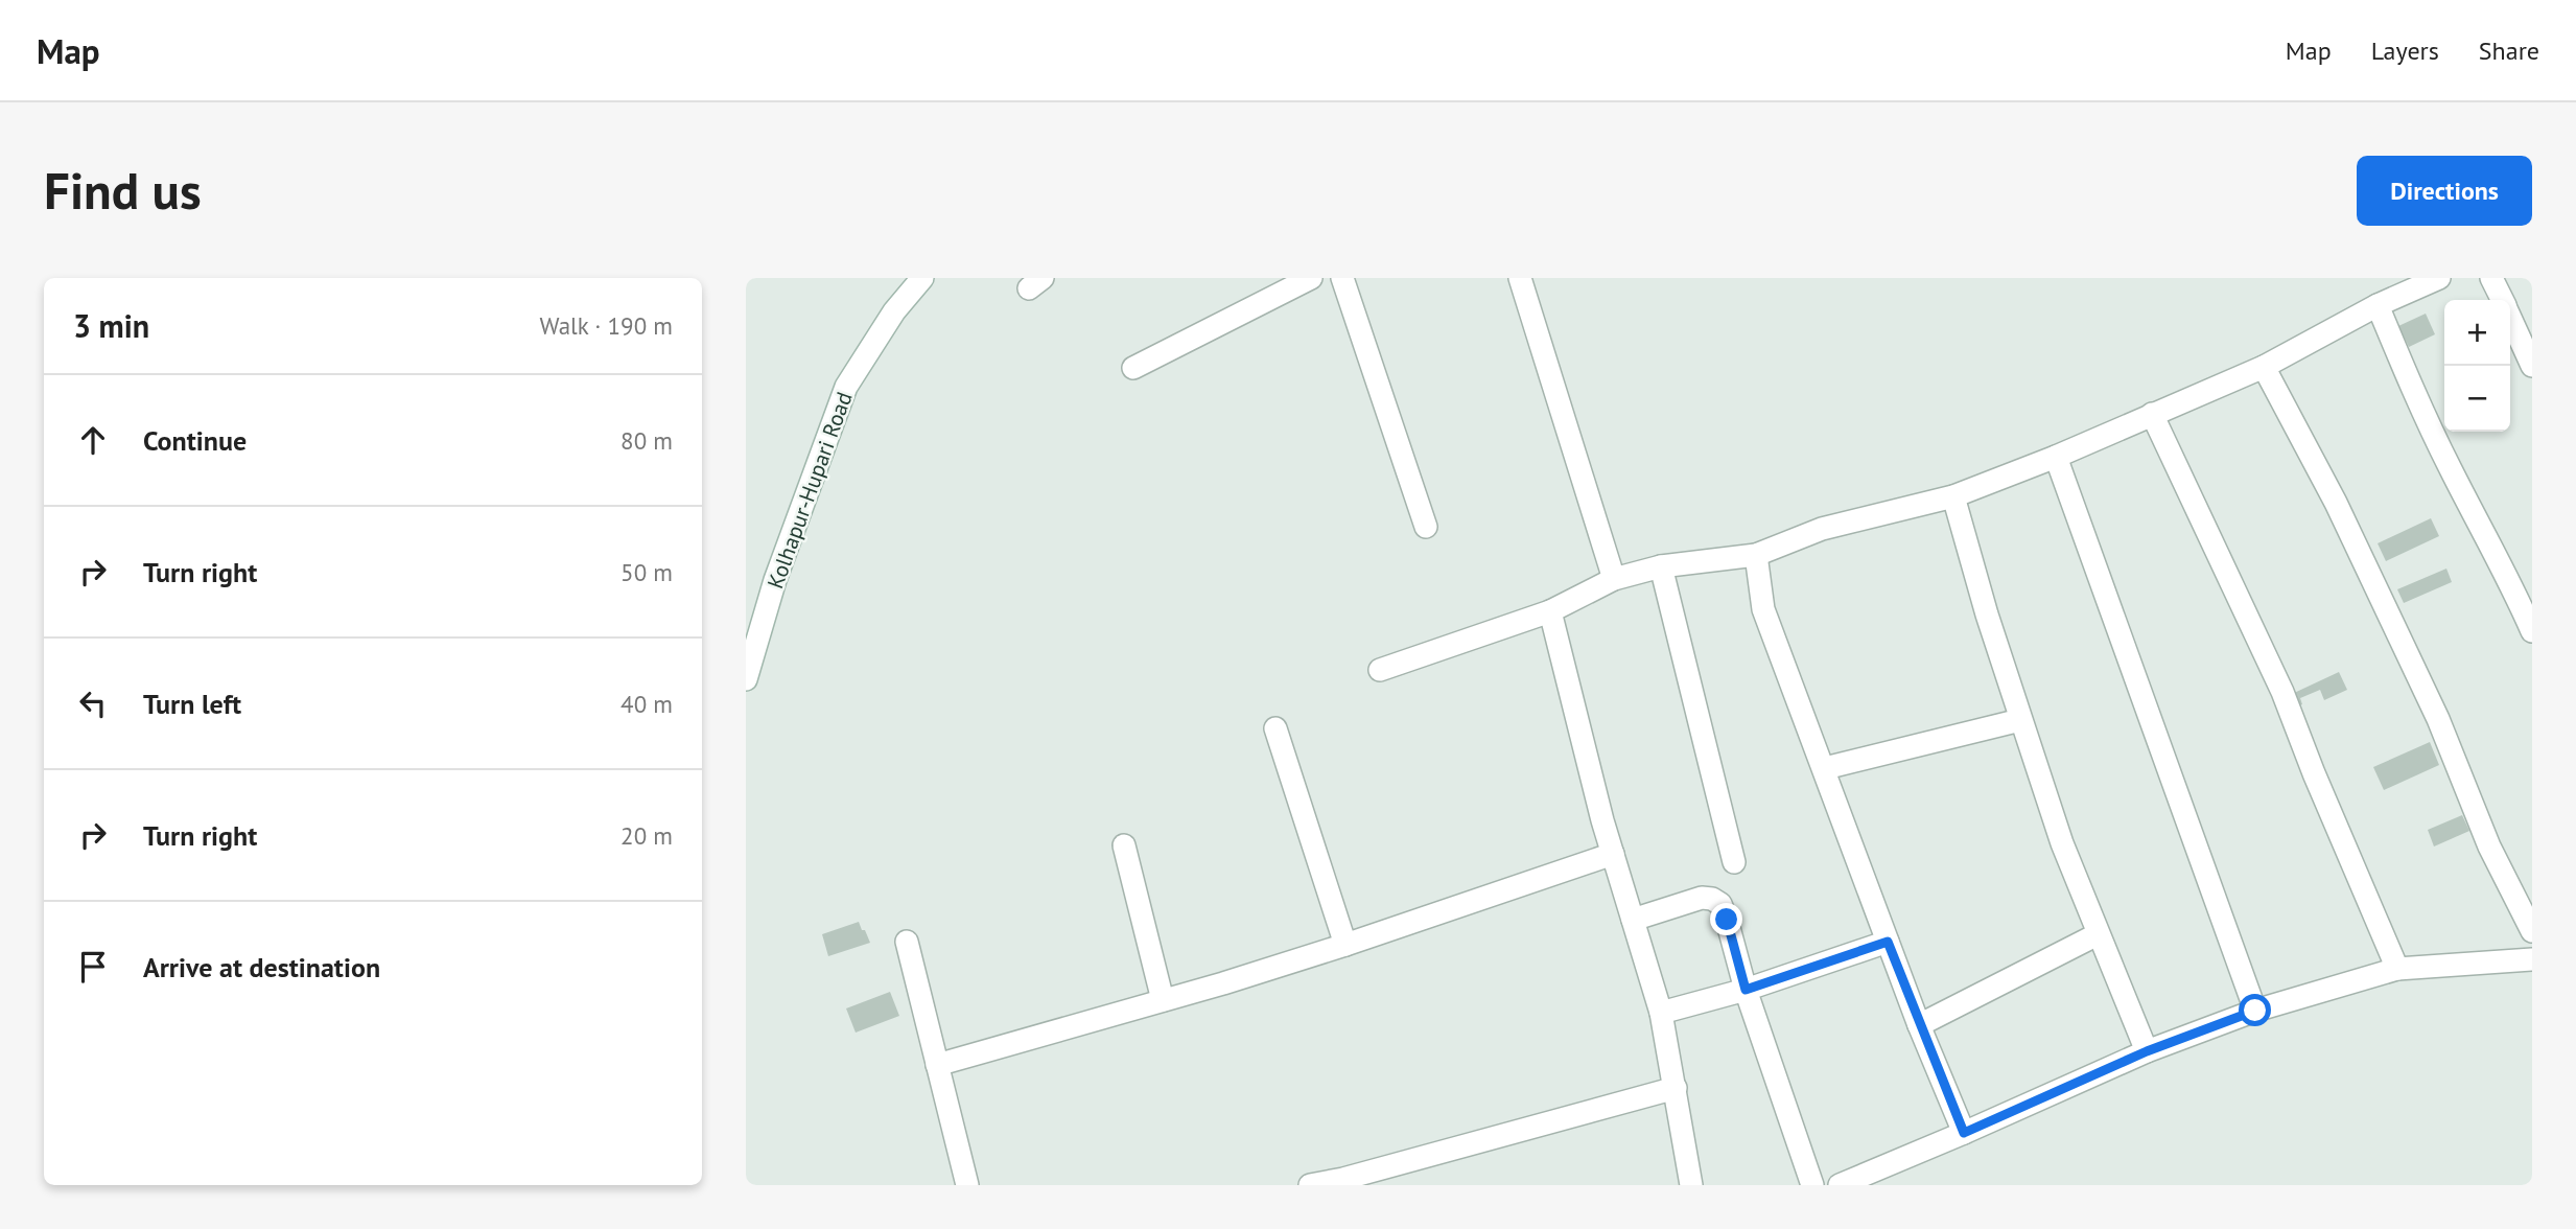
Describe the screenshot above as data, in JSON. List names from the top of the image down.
{
  "streets": {
    "street": ["Kolhapur-Hupari Road"]
  },
  "page": {
    "header": "Map",
    "nav": ["Map", "Layers", "Share"],
    "buttons": "Directions",
    "title": "Find us",
    "heading": ["3 min", "Walk · 190 m"],
    "map_buttons": ["+", "−"],
    "list": [
      ["Continue", "80 m"],
      ["Turn right", "50 m"],
      ["Turn left", "40 m"],
      ["Turn right", "20 m"],
      "Arrive at destination"
    ]
  }
}
